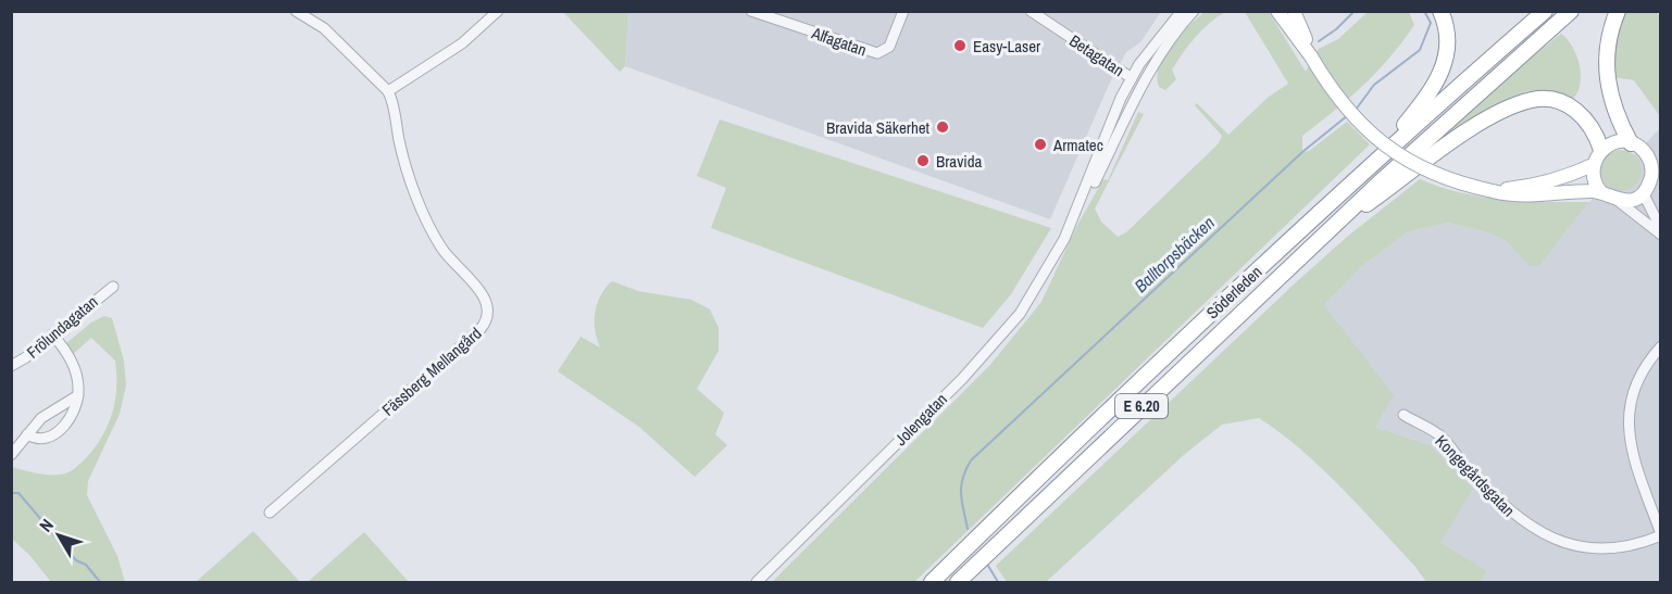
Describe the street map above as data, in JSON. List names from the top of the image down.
{
  "streets": {
    "highway": ["Söderleden", "E 6.20"],
    "street": [
      "Alfagatan",
      "Betagatan",
      "Frölundagatan",
      "Fässberg Mellangård",
      "Jolengatan",
      "Kongegårdsgatan"
    ]
  },
  "crossings": [
    ["Betagatan", "Jolengatan"]
  ],
  "water": ["Balltorpsbäcken"],
  "places": [
    "Easy-Laser",
    "Bravida Säkerhet",
    "Armatec",
    "Bravida"
  ],
  "north": "top left"
}
